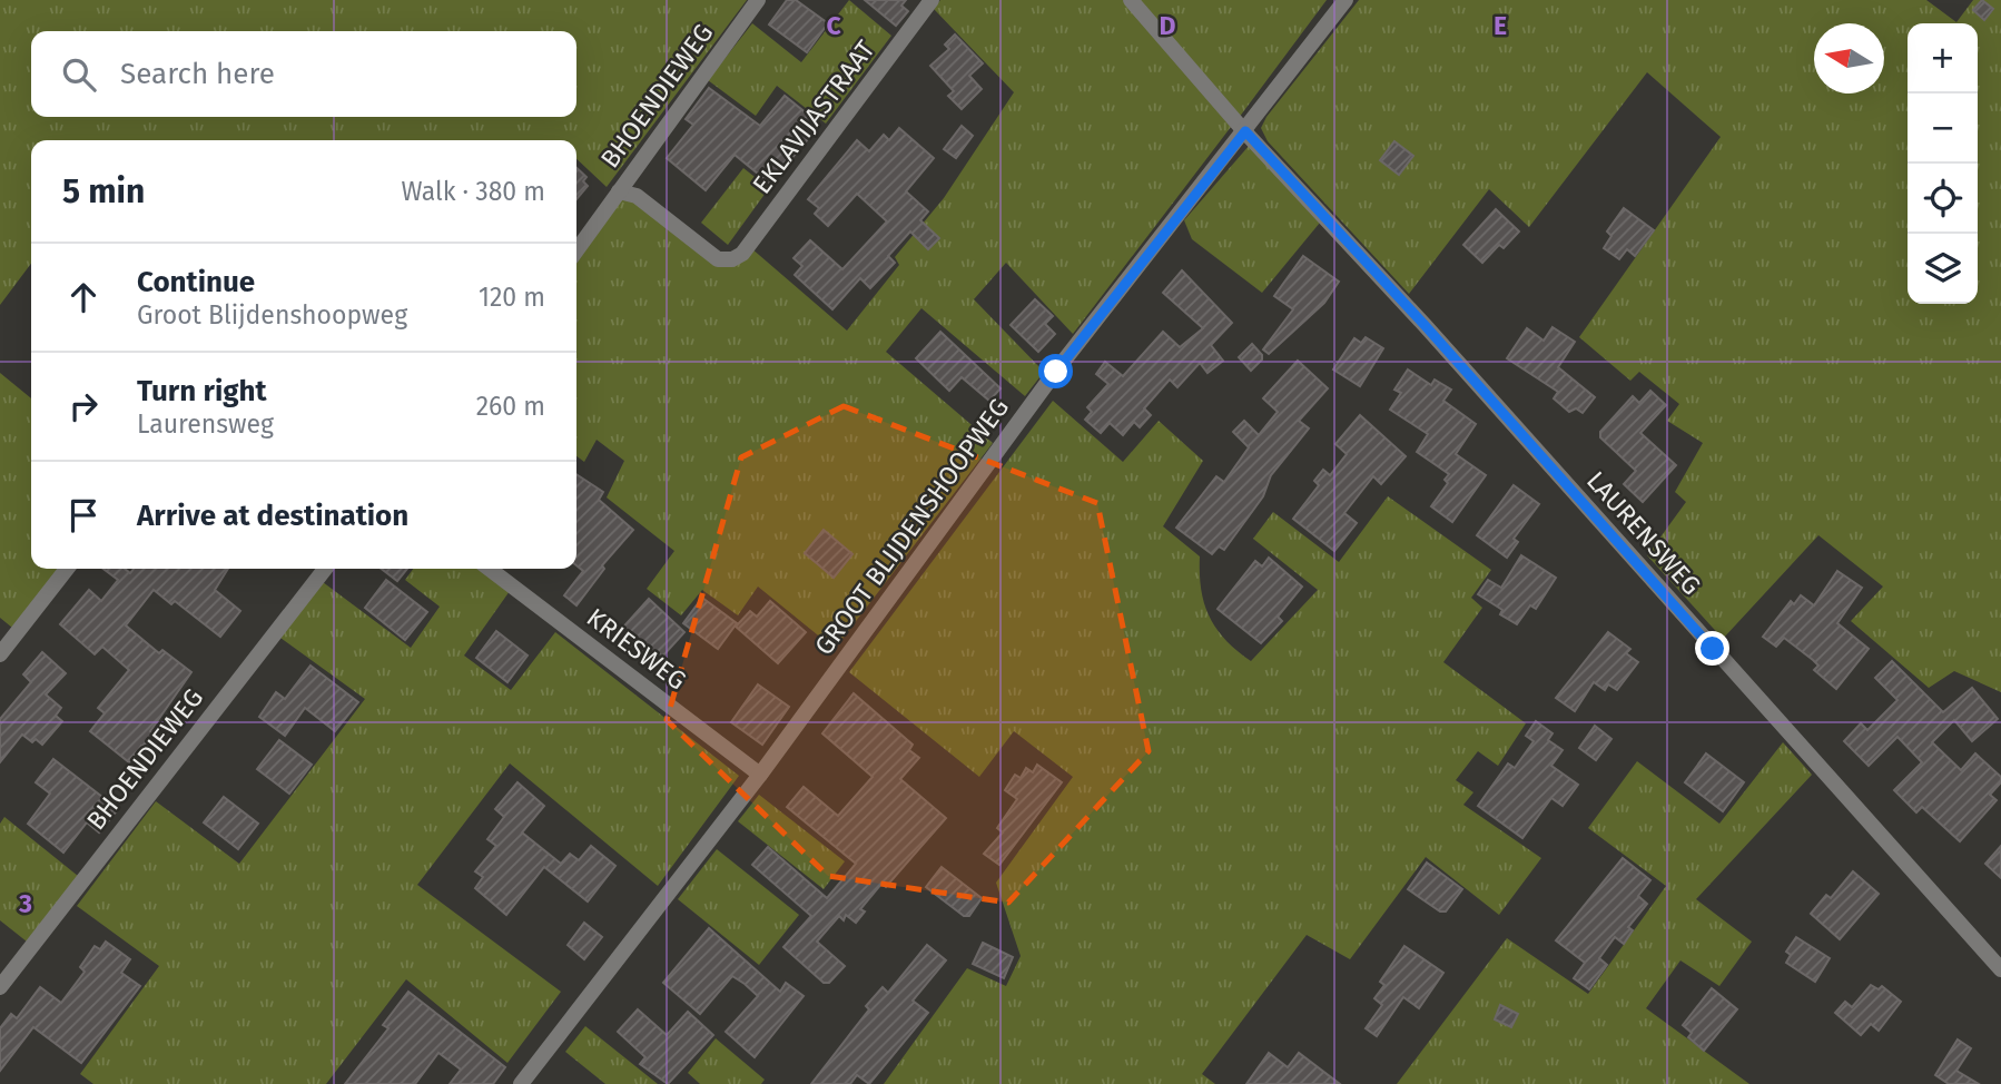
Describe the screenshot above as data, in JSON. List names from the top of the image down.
{
  "streets": {
    "street": [
      "BHOENDIEWEG",
      "EKLAVIJASTRAAT",
      "GROOT BLIJDENSHOOPWEG",
      "LAURENSWEG",
      "KRIESWEG"
    ]
  },
  "crossings": [
    ["BHOENDIEWEG", "EKLAVIJASTRAAT"],
    ["GROOT BLIJDENSHOOPWEG", "LAURENSWEG"],
    ["GROOT BLIJDENSHOOPWEG", "KRIESWEG"]
  ],
  "north": "left",
  "page": {
    "map_buttons": ["+", "−"],
    "search": "Search here",
    "heading": ["5 min", "Walk · 380 m"],
    "list": [
      ["Continue", "Groot Blijdenshoopweg", "120 m"],
      ["Turn right", "Laurensweg", "260 m"],
      "Arrive at destination"
    ]
  },
  "grid": {
    "columns": ["C", "D", "E"],
    "rows": ["3"]
  }
}
